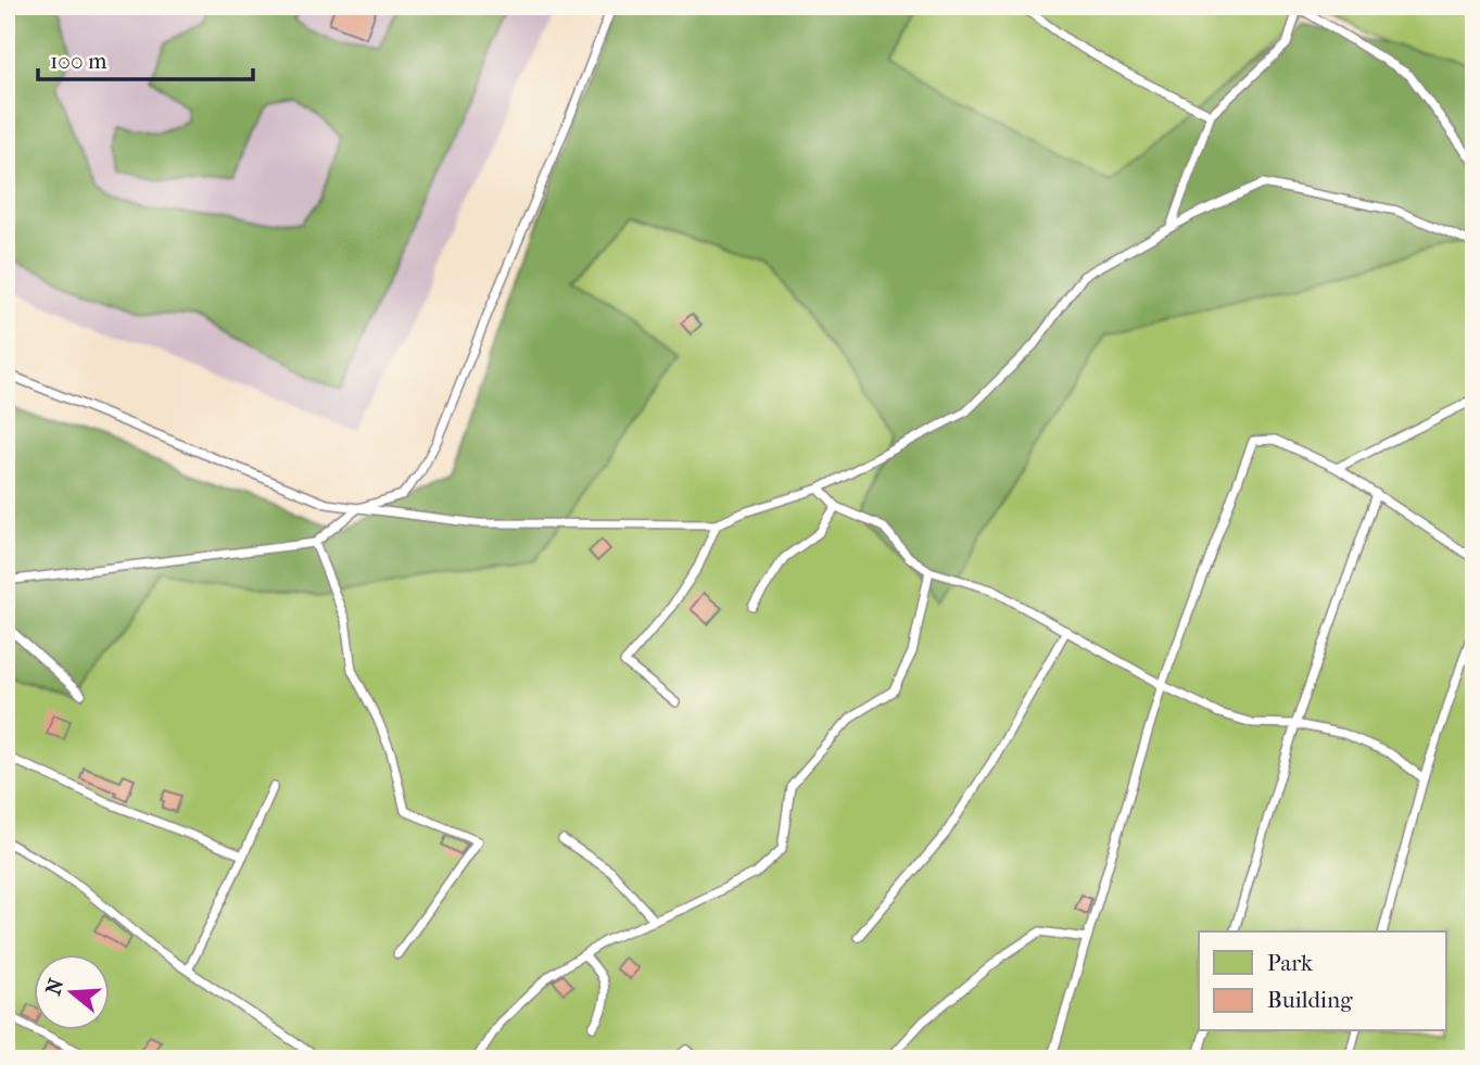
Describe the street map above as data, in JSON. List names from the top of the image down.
{
  "legend": ["Park", "Building"],
  "scale_bar": "100 m",
  "north": "left"
}
